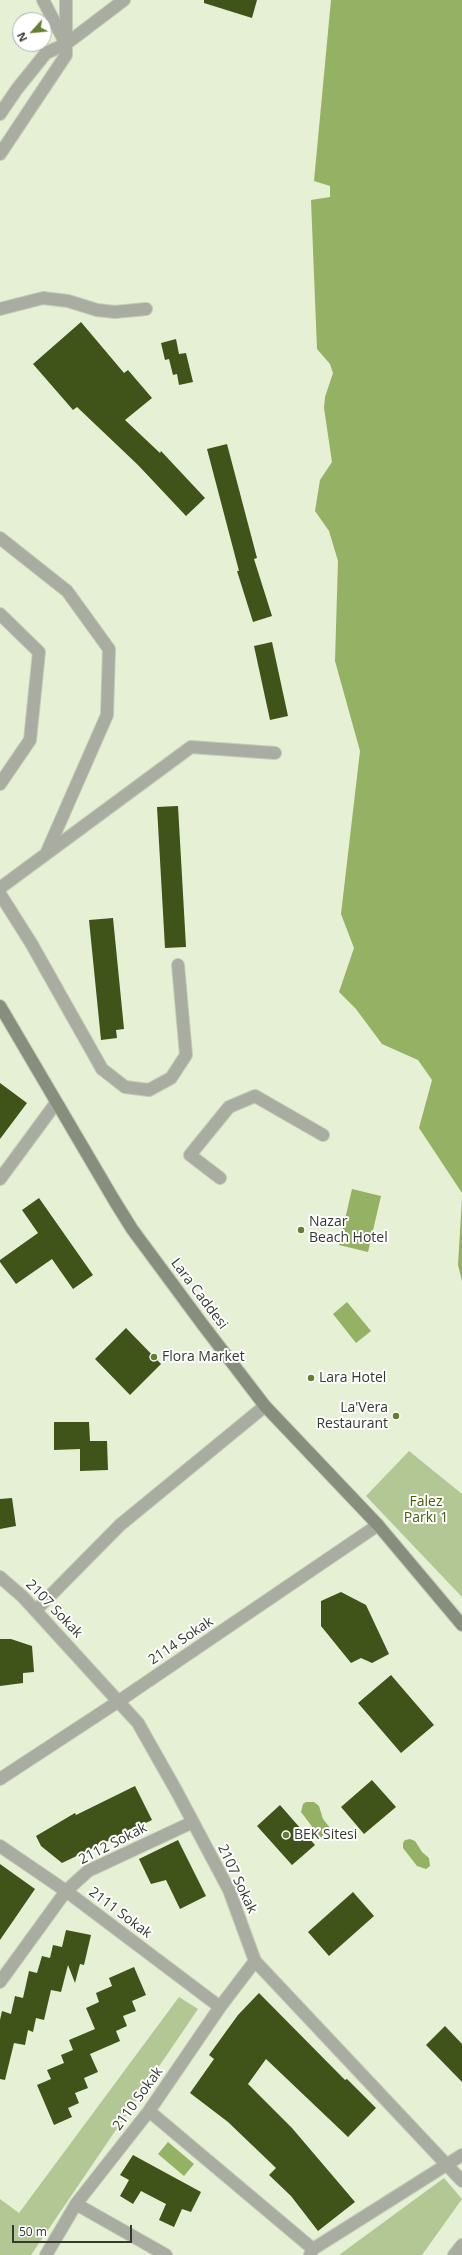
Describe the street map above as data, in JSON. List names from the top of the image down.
{
  "streets": {
    "street": [
      "Lara Caddesi",
      "2107 Sokak",
      "2114 Sokak",
      "2112 Sokak",
      "2111 Sokak",
      "2110 Sokak"
    ]
  },
  "crossings": [
    ["Lara Caddesi", "2114 Sokak"],
    ["2107 Sokak", "2114 Sokak"],
    ["2107 Sokak", "2112 Sokak"],
    ["2107 Sokak", "2110 Sokak"],
    ["2112 Sokak", "2111 Sokak"],
    ["2111 Sokak", "2110 Sokak"]
  ],
  "parks": ["Falez Parkı 1"],
  "places": [
    "Nazar Beach Hotel",
    "Flora Market",
    "Lara Hotel",
    "La'Vera Restaurant",
    "BEK Sitesi"
  ],
  "scale_bar": "50 m",
  "north": "bottom left"
}
